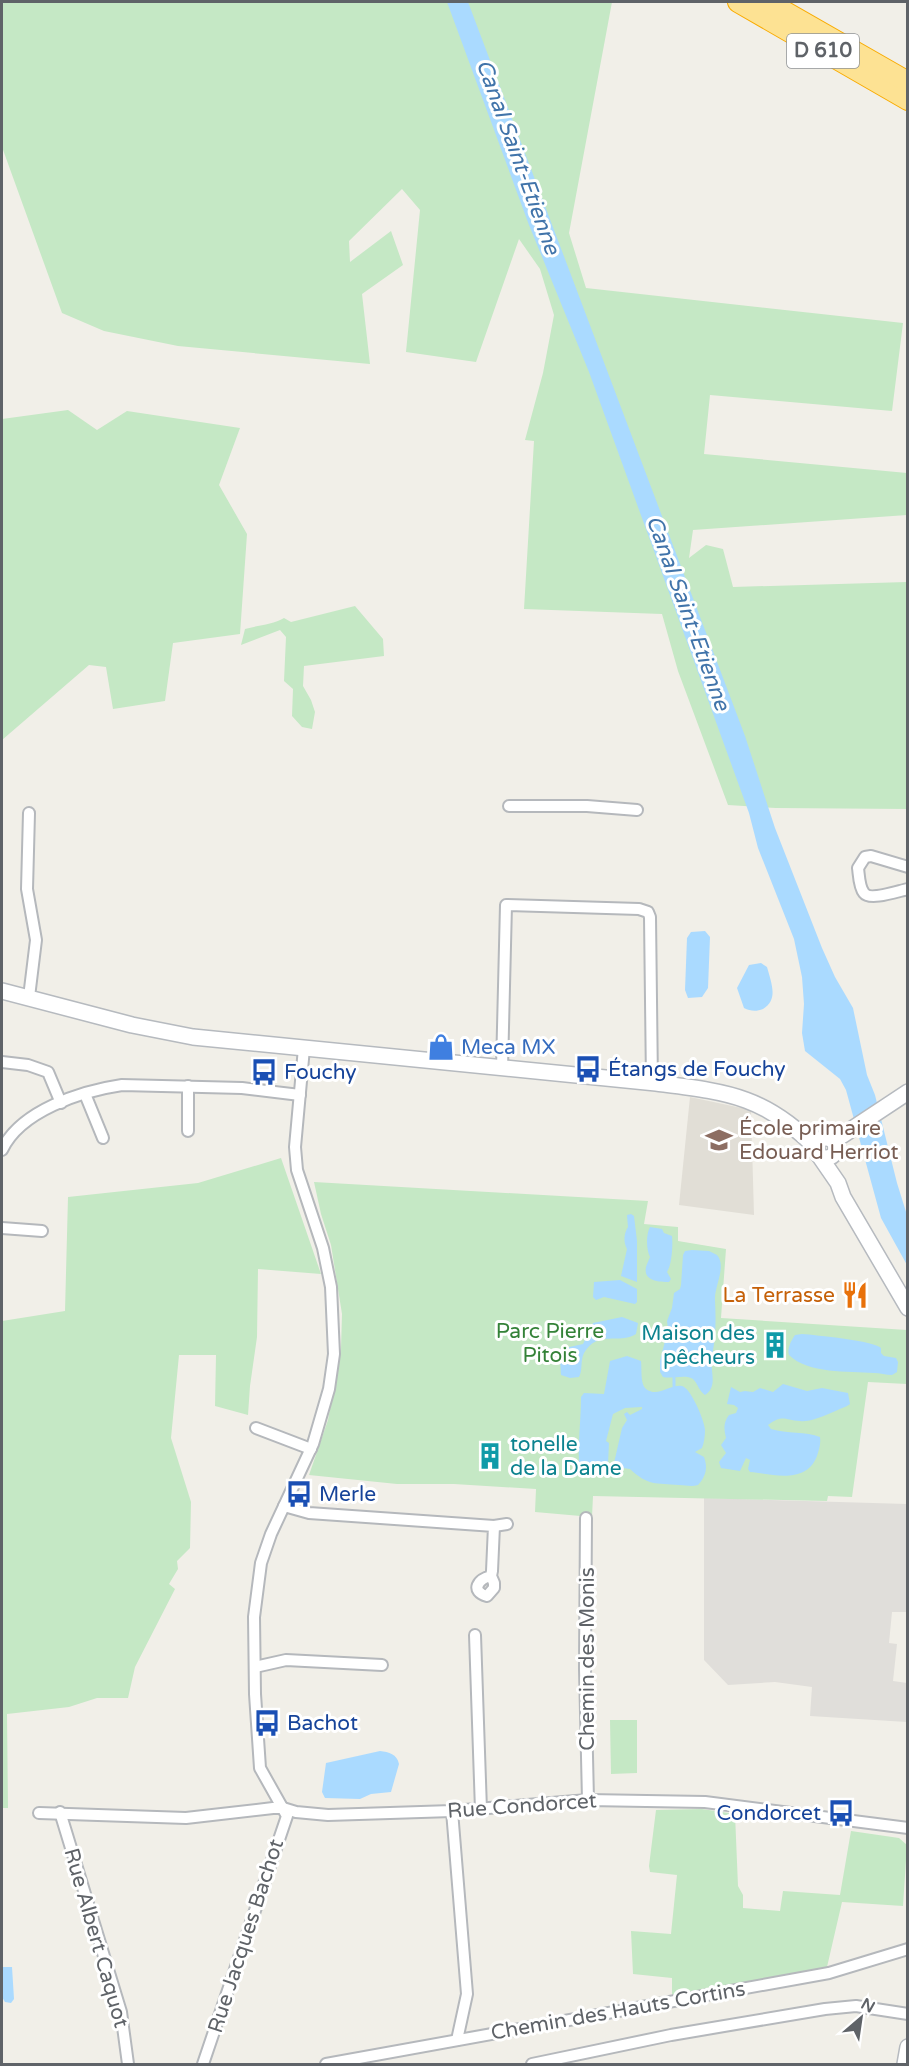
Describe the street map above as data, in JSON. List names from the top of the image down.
{
  "streets": {
    "highway": ["D 610"],
    "street": [
      "Chemin des Monis",
      "Rue Condorcet",
      "Rue Jacques Bachot",
      "Rue Albert Caquot",
      "Chemin des Hauts Cortins"
    ]
  },
  "crossings": [
    ["Chemin des Monis", "Rue Condorcet"],
    ["Rue Condorcet", "Rue Jacques Bachot"]
  ],
  "water": ["Canal Saint-Etienne"],
  "parks": ["Parc Pierre Pitois"],
  "places": {
    "shop": ["Meca MX"],
    "bus stop": [
      "Étangs de Fouchy",
      "Fouchy",
      "Merle",
      "Bachot",
      "Condorcet"
    ],
    "school or university": ["École primaire Edouard Herriot"],
    "restaurant": ["La Terrasse"],
    "building": ["Maison des pêcheurs", "tonelle de la Dame"]
  },
  "north": "top right"
}
